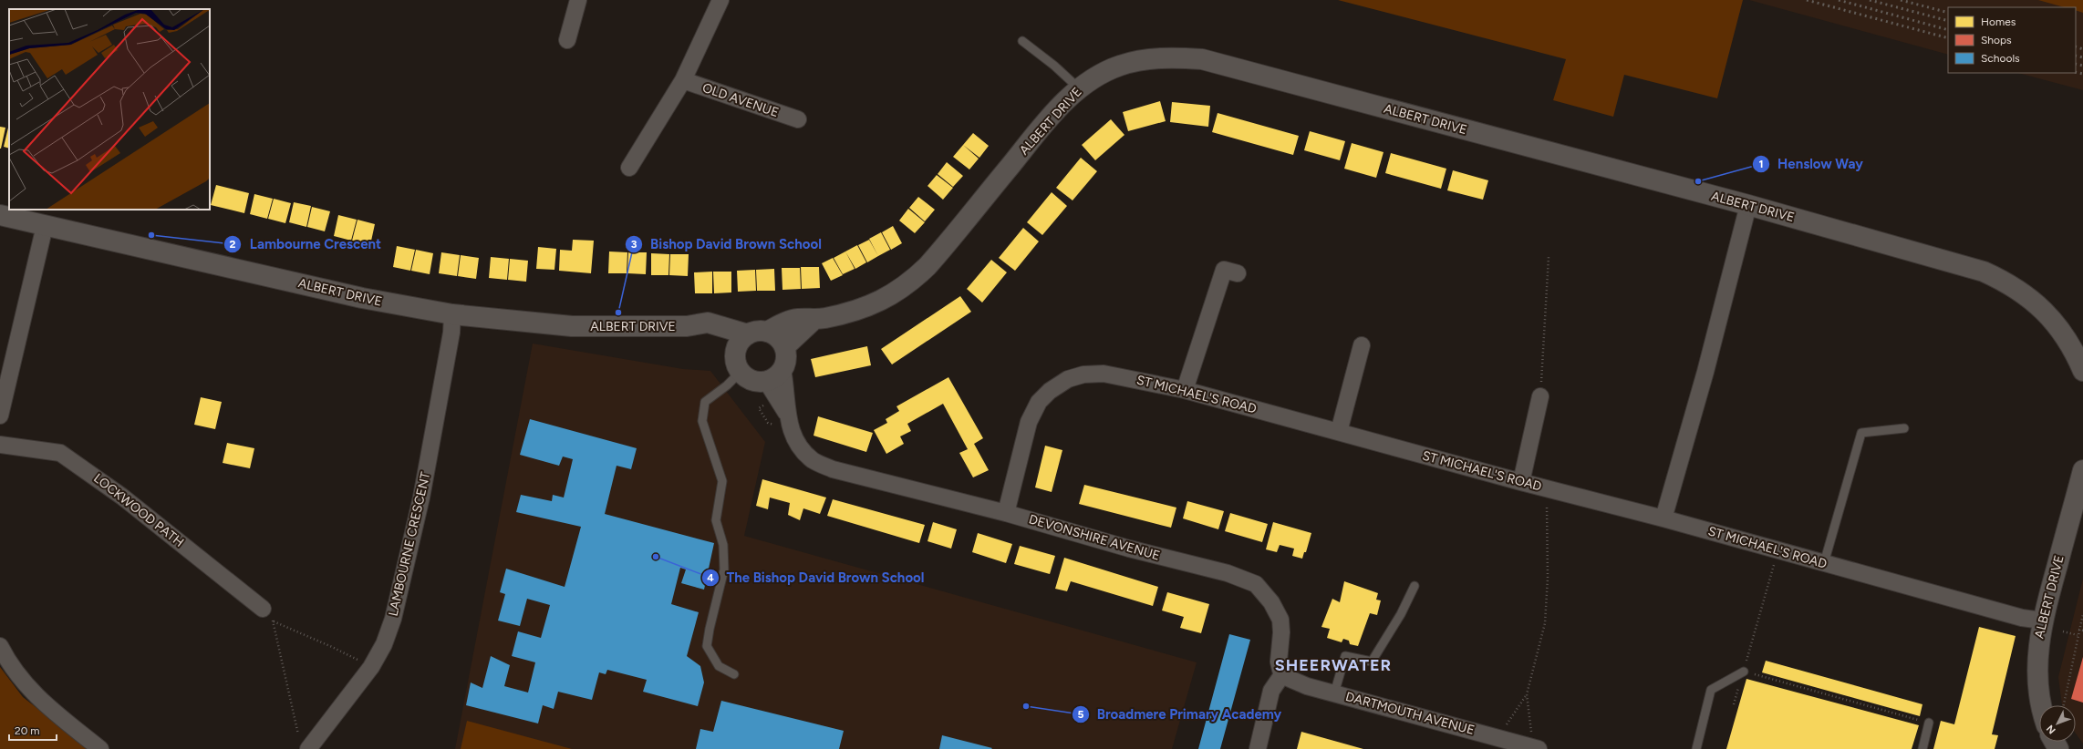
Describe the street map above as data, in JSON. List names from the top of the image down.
{
  "streets": {
    "street": [
      "OLD AVENUE",
      "ALBERT DRIVE",
      "ST MICHAEL'S ROAD",
      "LOCKWOOD PATH",
      "DEVONSHIRE AVENUE",
      "LAMBOURNE CRESCENT",
      "DARTMOUTH AVENUE"
    ]
  },
  "crossings": [
    ["ALBERT DRIVE", "ST MICHAEL'S ROAD"],
    ["ALBERT DRIVE", "DEVONSHIRE AVENUE"],
    ["ALBERT DRIVE", "LAMBOURNE CRESCENT"],
    ["ST MICHAEL'S ROAD", "DEVONSHIRE AVENUE"],
    ["DEVONSHIRE AVENUE", "DARTMOUTH AVENUE"]
  ],
  "districts": ["SHEERWATER"],
  "places": [
    "Henslow Way",
    "Lambourne Crescent",
    "Bishop David Brown School",
    "The Bishop David Brown School",
    "Broadmere Primary Academy"
  ],
  "legend": ["Homes", "Shops", "Schools"],
  "scale_bar": "20 m",
  "north": "bottom left"
}
